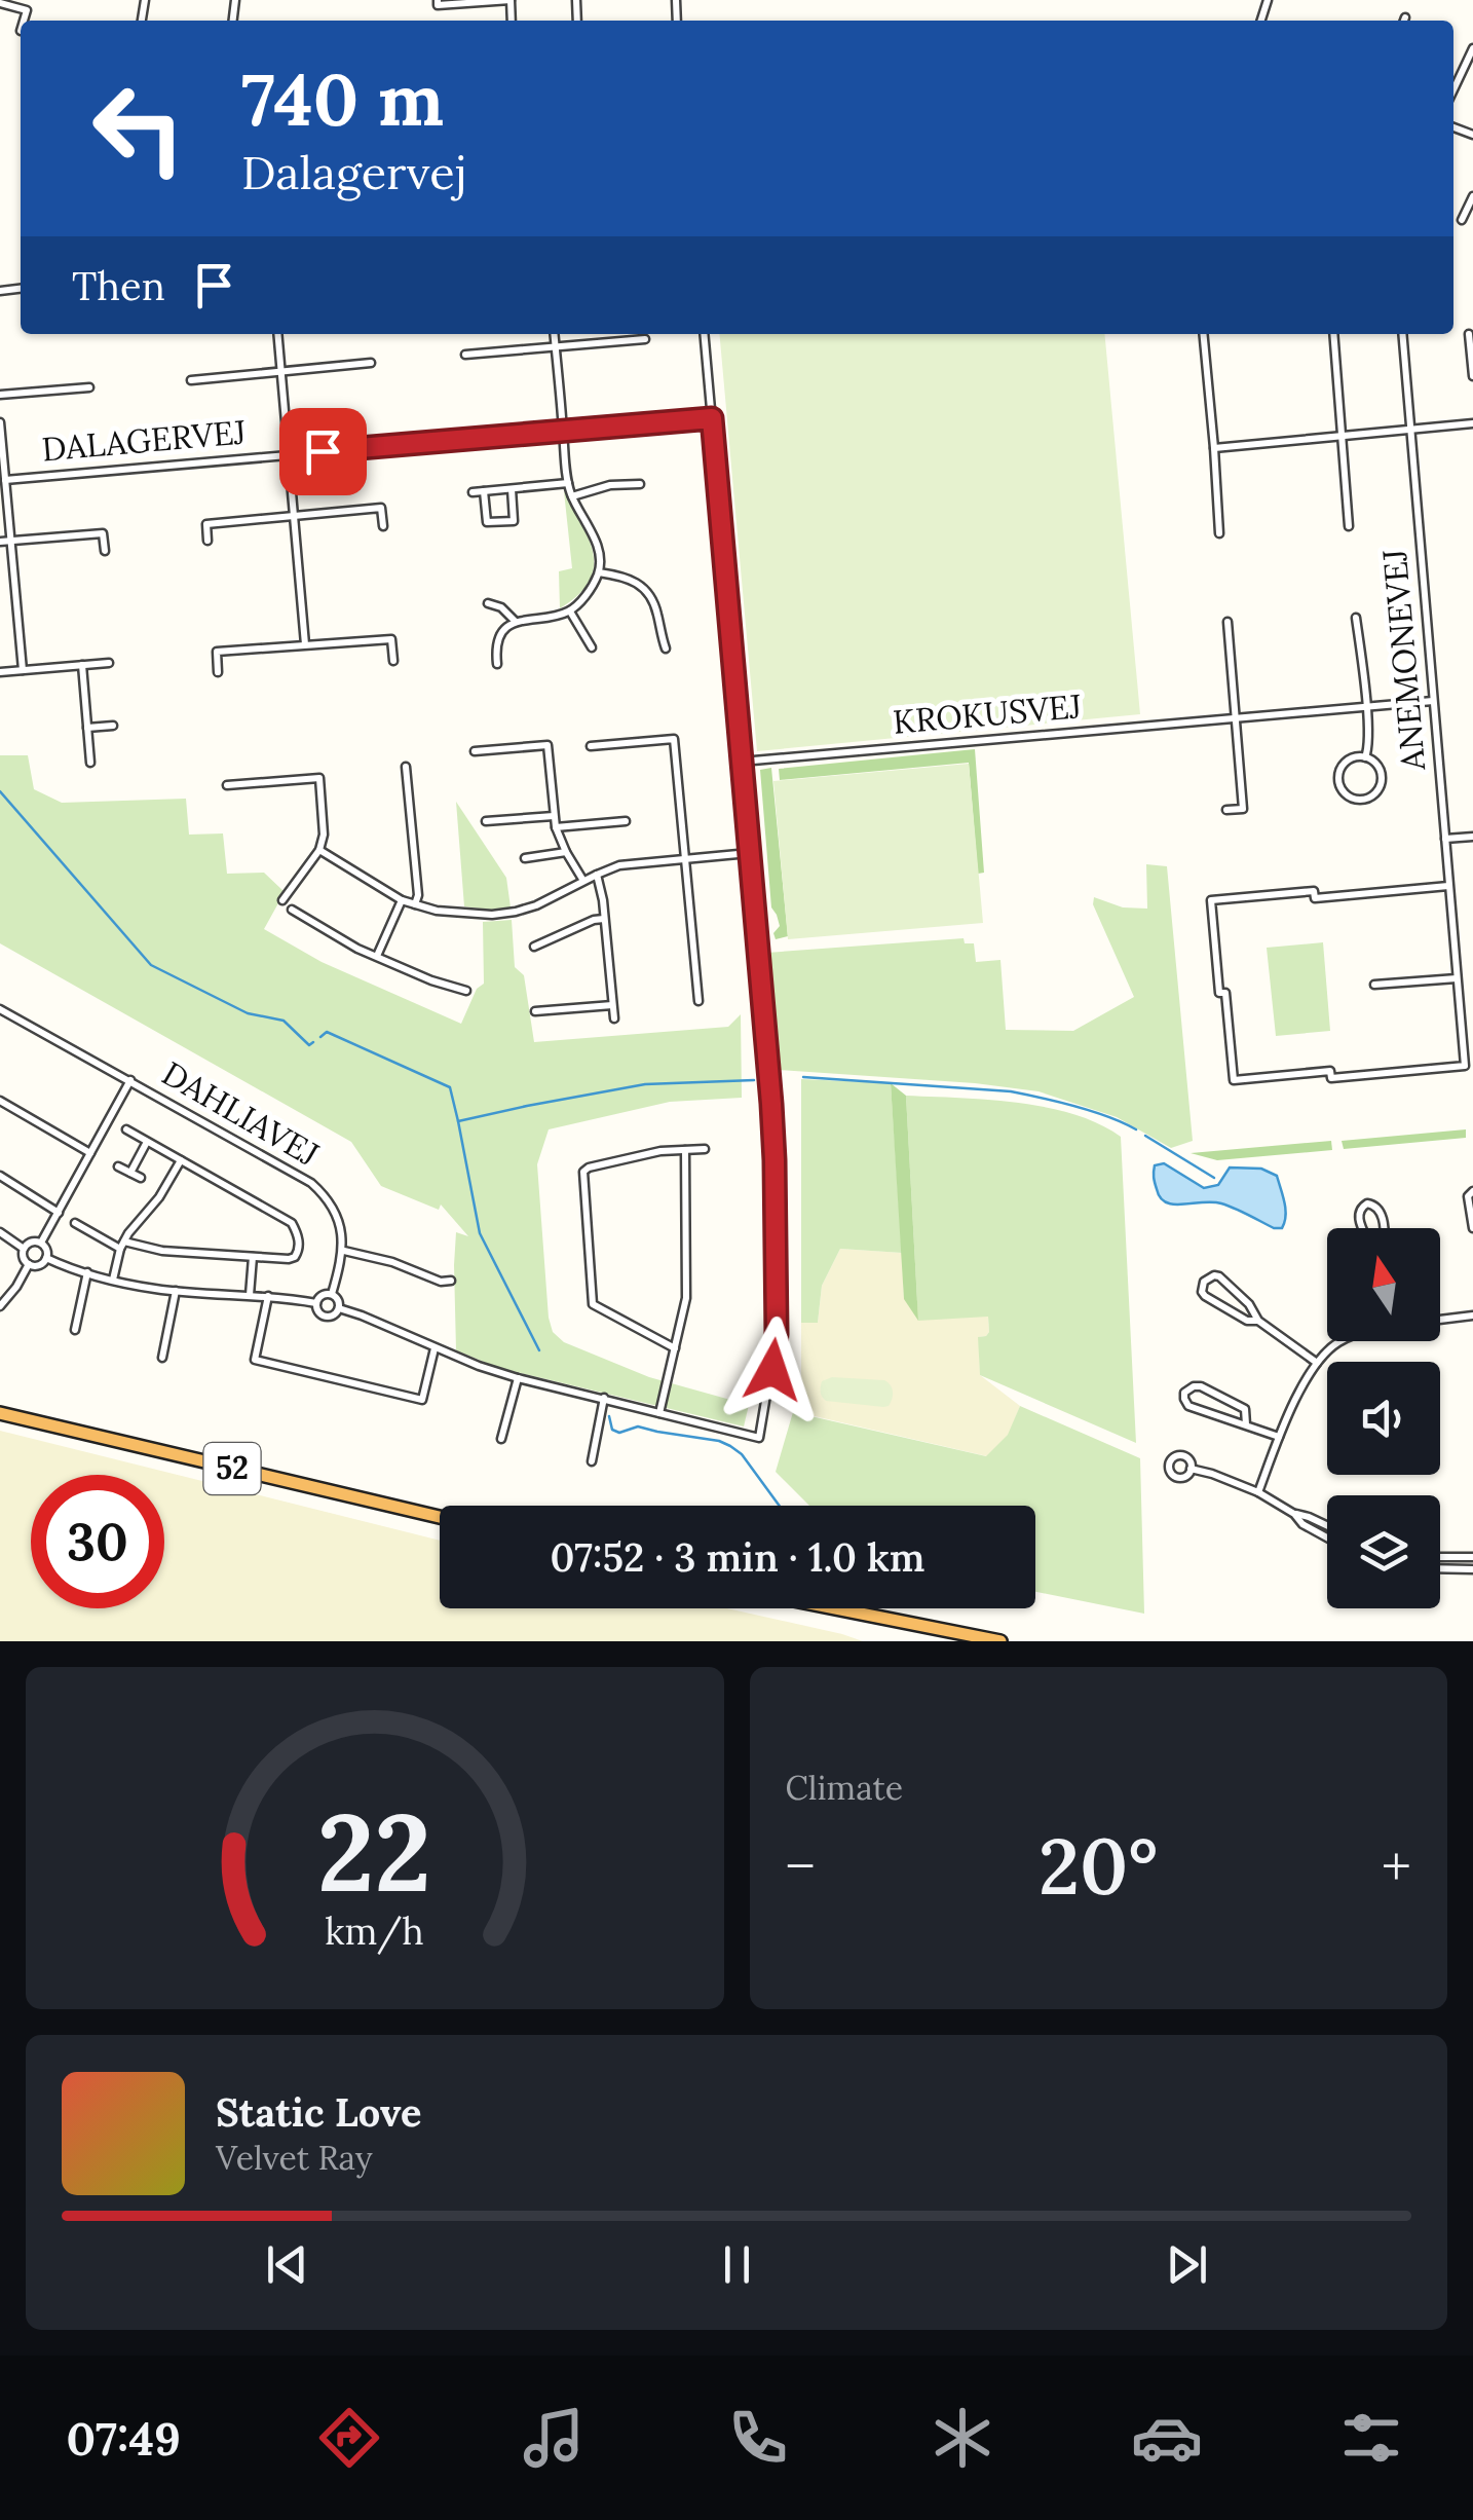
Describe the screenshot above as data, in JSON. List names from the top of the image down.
{
  "streets": {
    "highway": ["52"],
    "street": [
      "DALAGERVEJ",
      "ANEMONEVEJ",
      "KROKUSVEJ",
      "DAHLIAVEJ"
    ]
  },
  "crossings": [
    ["ANEMONEVEJ", "KROKUSVEJ"]
  ],
  "north": "top",
  "page": {
    "turn": ["740 m", "Dalagervej"],
    "then": "Then",
    "limit": "30",
    "trip": "07:52 · 3 min · 1.0 km",
    "tile": "Climate",
    "heat": ["−", "20°", "+"],
    "song": ["Static Love", "Velvet Ray"],
    "tabs": "07:49",
    "gauge": ["22", "km/h"]
  }
}
